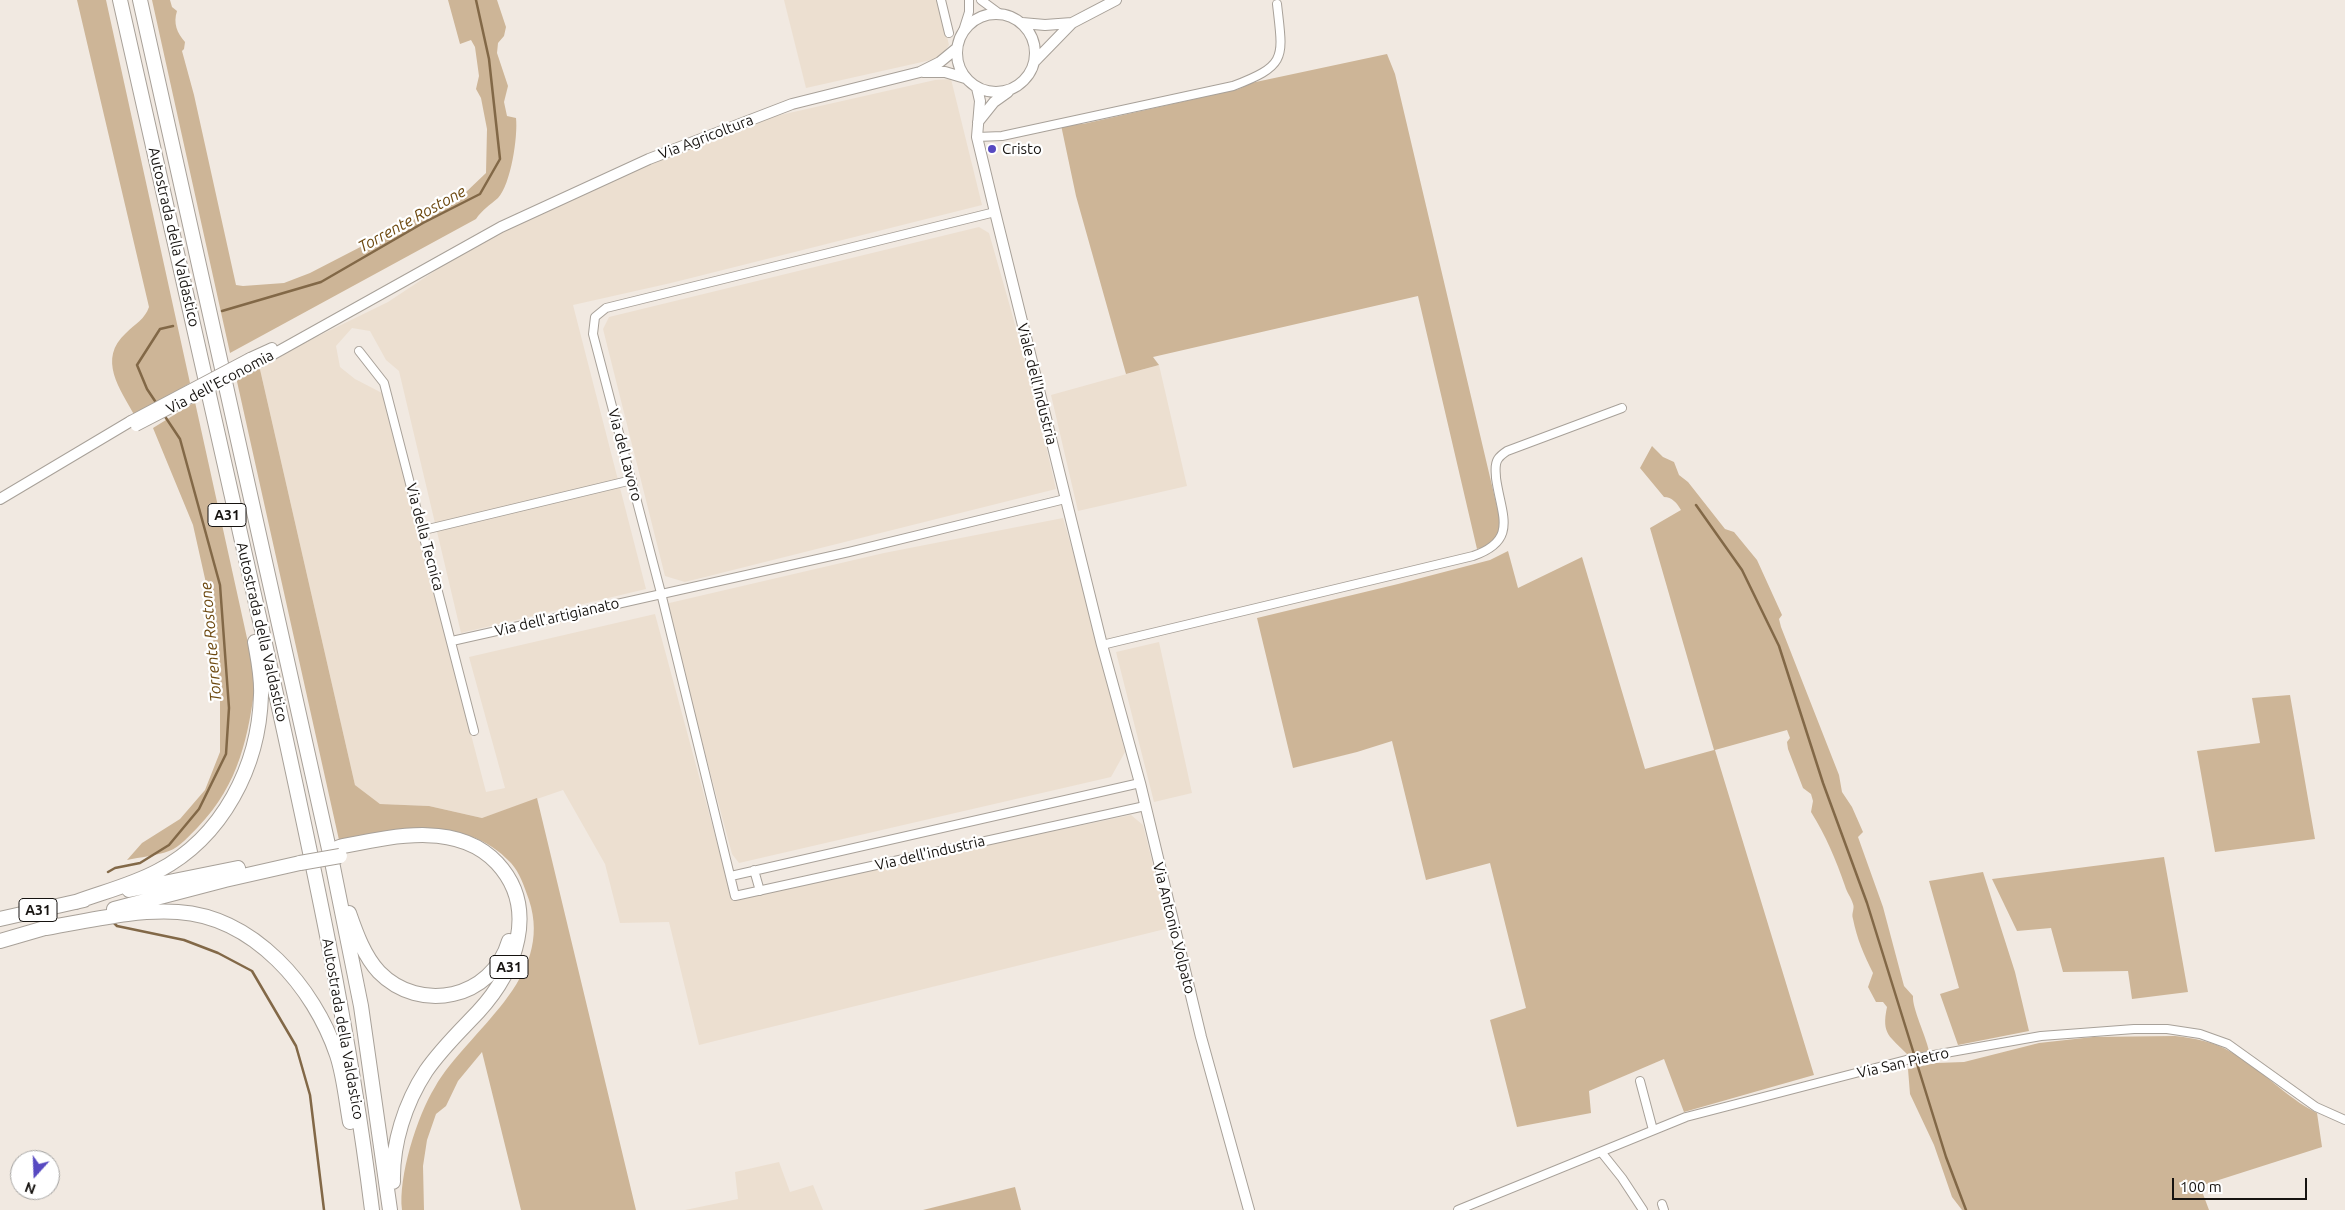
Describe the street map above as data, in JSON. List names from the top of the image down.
{
  "streets": {
    "highway": ["Autostrada della Valdastico", "A31"],
    "main road": [
      "Via Agricoltura",
      "Via dell'Economia",
      "Viale dell'Industria",
      "Via Antonio Volpato"
    ],
    "street": [
      "Via del Lavoro",
      "Via della Tecnica",
      "Via dell'artigianato",
      "Via dell'industria",
      "Via San Pietro"
    ]
  },
  "crossings": [
    ["Via Agricoltura", "Via dell'Economia"],
    ["Via Agricoltura", "Viale dell'Industria"],
    ["Autostrada della Valdastico", "A31"],
    ["Viale dell'Industria", "Via del Lavoro"],
    ["Viale dell'Industria", "Via Antonio Volpato"],
    ["Via del Lavoro", "Via dell'artigianato"],
    ["Via del Lavoro", "Via dell'industria"],
    ["Via della Tecnica", "Via dell'artigianato"],
    ["Via dell'artigianato", "Via dell'industria"],
    ["Via dell'industria", "Via Antonio Volpato"]
  ],
  "water": ["Torrente Rostone"],
  "places": ["Cristo"],
  "scale_bar": "100 m",
  "north": "bottom"
}
